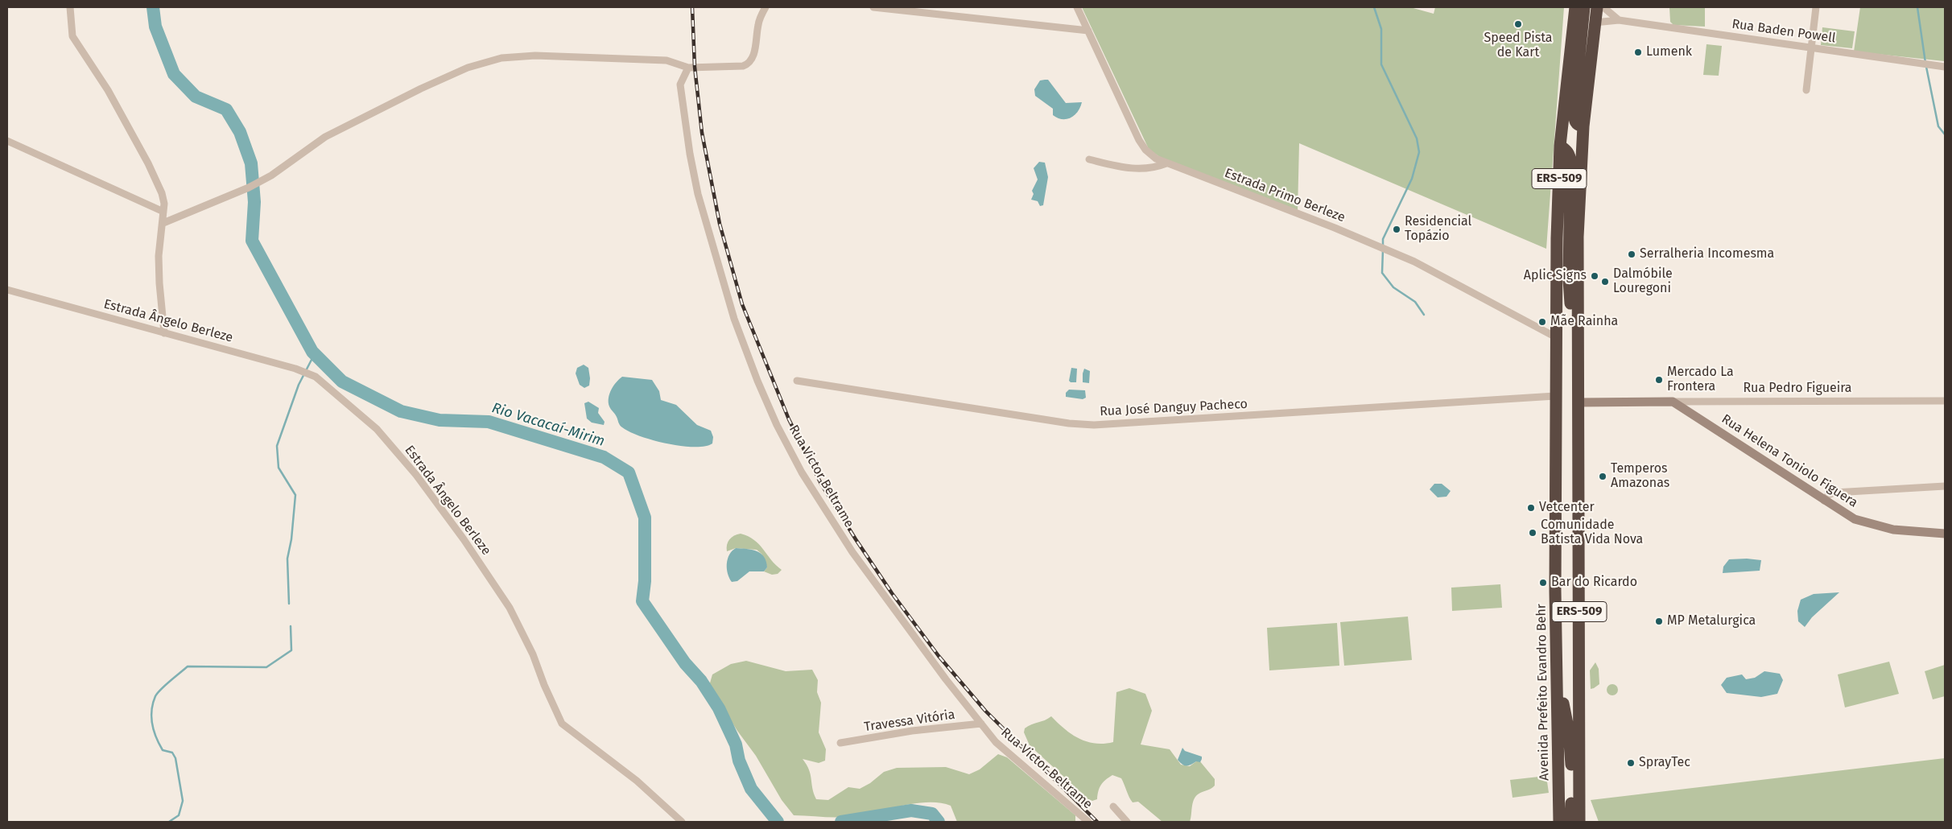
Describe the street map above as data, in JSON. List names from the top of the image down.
{
  "streets": {
    "highway": ["ERS-509", "Avenida Prefeito Evandro Behr"],
    "street": [
      "Rua Baden Powell",
      "Estrada Primo Berleze",
      "Estrada Ângelo Berleze",
      "Rua Pedro Figueira",
      "Rua José Danguy Pacheco",
      "Rua Helena Toniolo Figuera",
      "Rua Victor Beltrame",
      "Travessa Vitória"
    ]
  },
  "crossings": [
    ["Rua Baden Powell", "ERS-509"],
    ["ERS-509", "Rua Pedro Figueira"],
    ["Estrada Primo Berleze", "Avenida Prefeito Evandro Behr"],
    ["Rua Pedro Figueira", "Rua Helena Toniolo Figuera"],
    ["Rua José Danguy Pacheco", "Avenida Prefeito Evandro Behr"],
    ["Rua Victor Beltrame", "Travessa Vitória"]
  ],
  "water": ["Rio Vacacaí-Mirim"],
  "places": [
    "Speed Pista de Kart",
    "Lumenk",
    "Residencial Topázio",
    "Serralheria Incomesma",
    "Aplic Signs",
    "Dalmóbile Louregoni",
    "Mãe Rainha",
    "Mercado La Frontera",
    "Temperos Amazonas",
    "Vetcenter",
    "Comunidade Batista Vida Nova",
    "Bar do Ricardo",
    "MP Metalurgica",
    "SprayTec"
  ]
}
